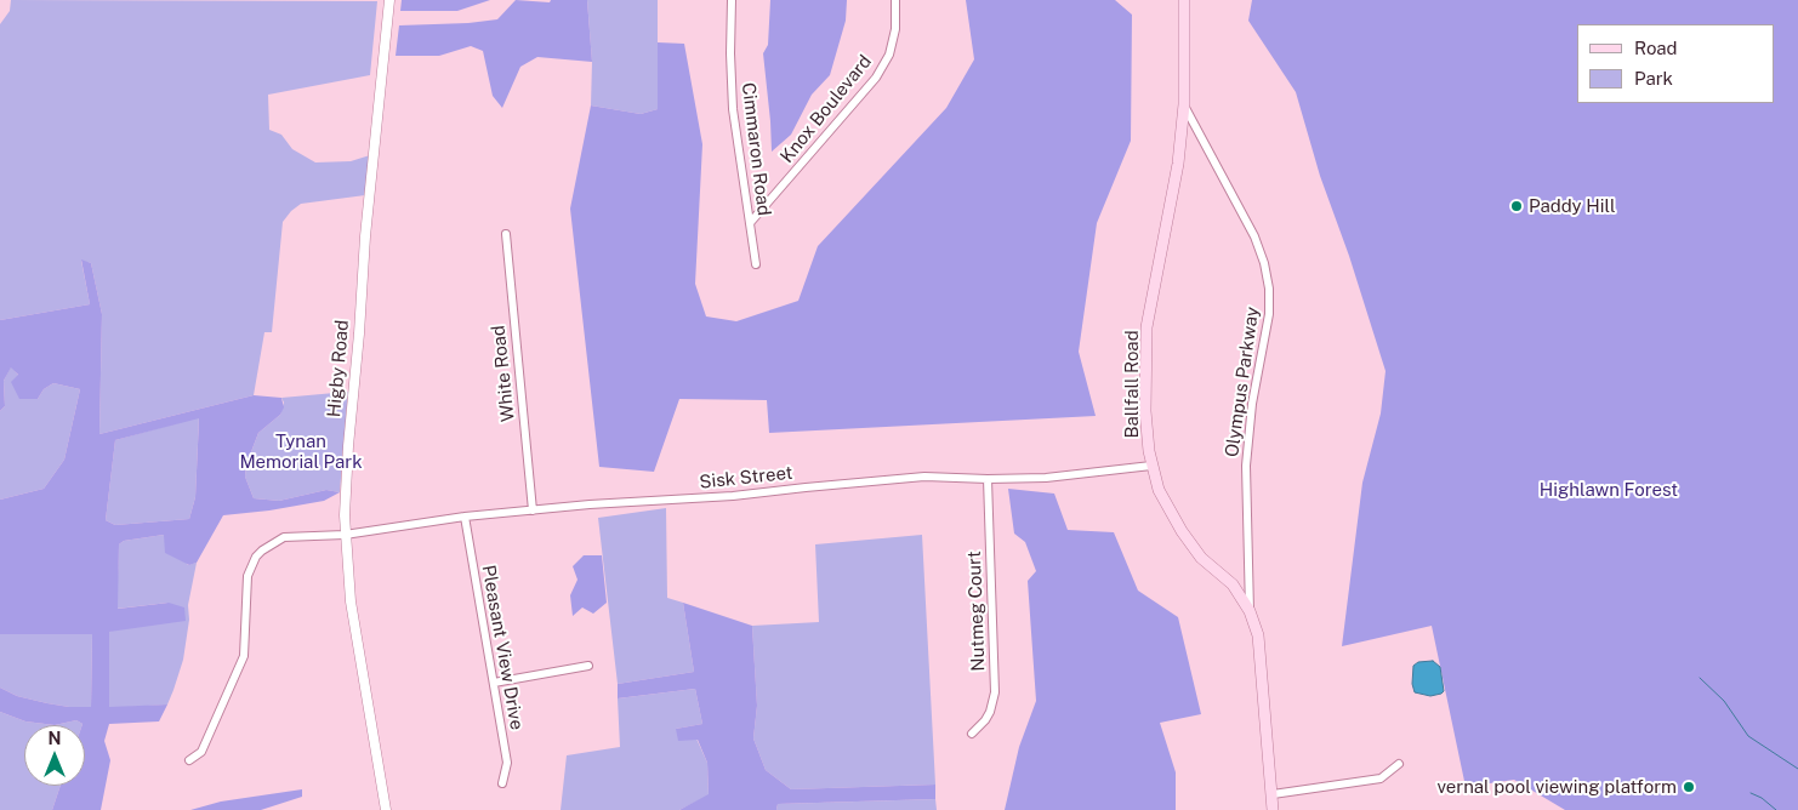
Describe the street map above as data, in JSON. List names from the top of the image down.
{
  "streets": {
    "main road": ["Ballfall Road"],
    "street": [
      "Knox Boulevard",
      "Cimmaron Road",
      "Higby Road",
      "White Road",
      "Olympus Parkway",
      "Sisk Street",
      "Nutmeg Court",
      "Pleasant View Drive"
    ]
  },
  "crossings": [
    ["Knox Boulevard", "Cimmaron Road"],
    ["Higby Road", "Sisk Street"],
    ["White Road", "Sisk Street"],
    ["Olympus Parkway", "Ballfall Road"],
    ["Ballfall Road", "Sisk Street"],
    ["Sisk Street", "Nutmeg Court"],
    ["Sisk Street", "Pleasant View Drive"]
  ],
  "parks": ["Tynan Memorial Park", "Highlawn Forest"],
  "places": ["Paddy Hill", "vernal pool viewing platform"],
  "legend": ["Road", "Park"],
  "north": "top"
}
